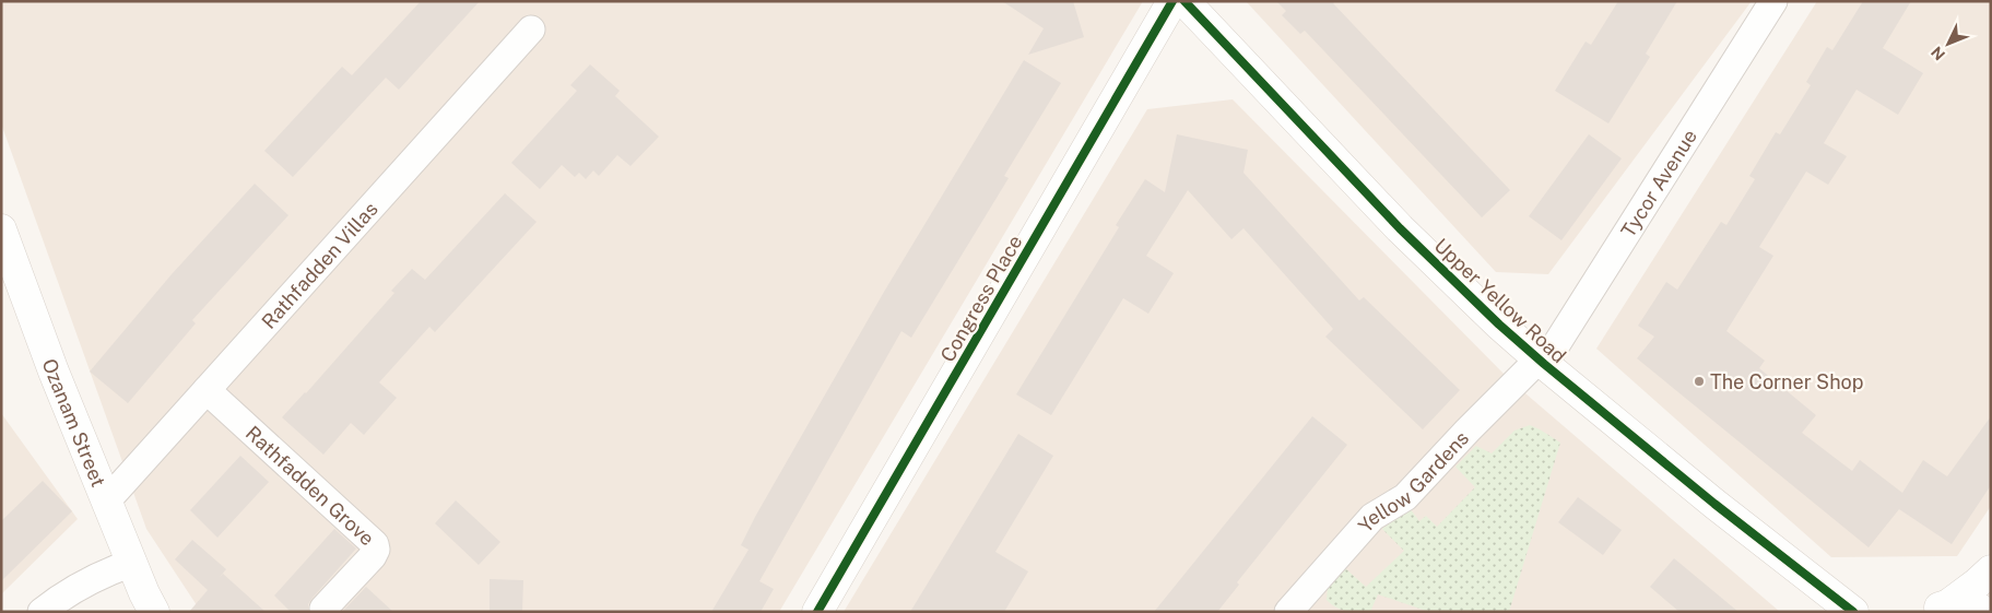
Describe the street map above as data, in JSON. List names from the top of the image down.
{
  "streets": {
    "street": [
      "Tycor Avenue",
      "Rathfadden Villas",
      "Congress Place",
      "Upper Yellow Road",
      "Ozanam Street",
      "Yellow Gardens",
      "Rathfadden Grove"
    ]
  },
  "crossings": [
    ["Tycor Avenue", "Upper Yellow Road"],
    ["Tycor Avenue", "Yellow Gardens"],
    ["Rathfadden Villas", "Ozanam Street"],
    ["Rathfadden Villas", "Rathfadden Grove"],
    ["Upper Yellow Road", "Yellow Gardens"]
  ],
  "places": ["The Corner Shop"],
  "north": "bottom left"
}
